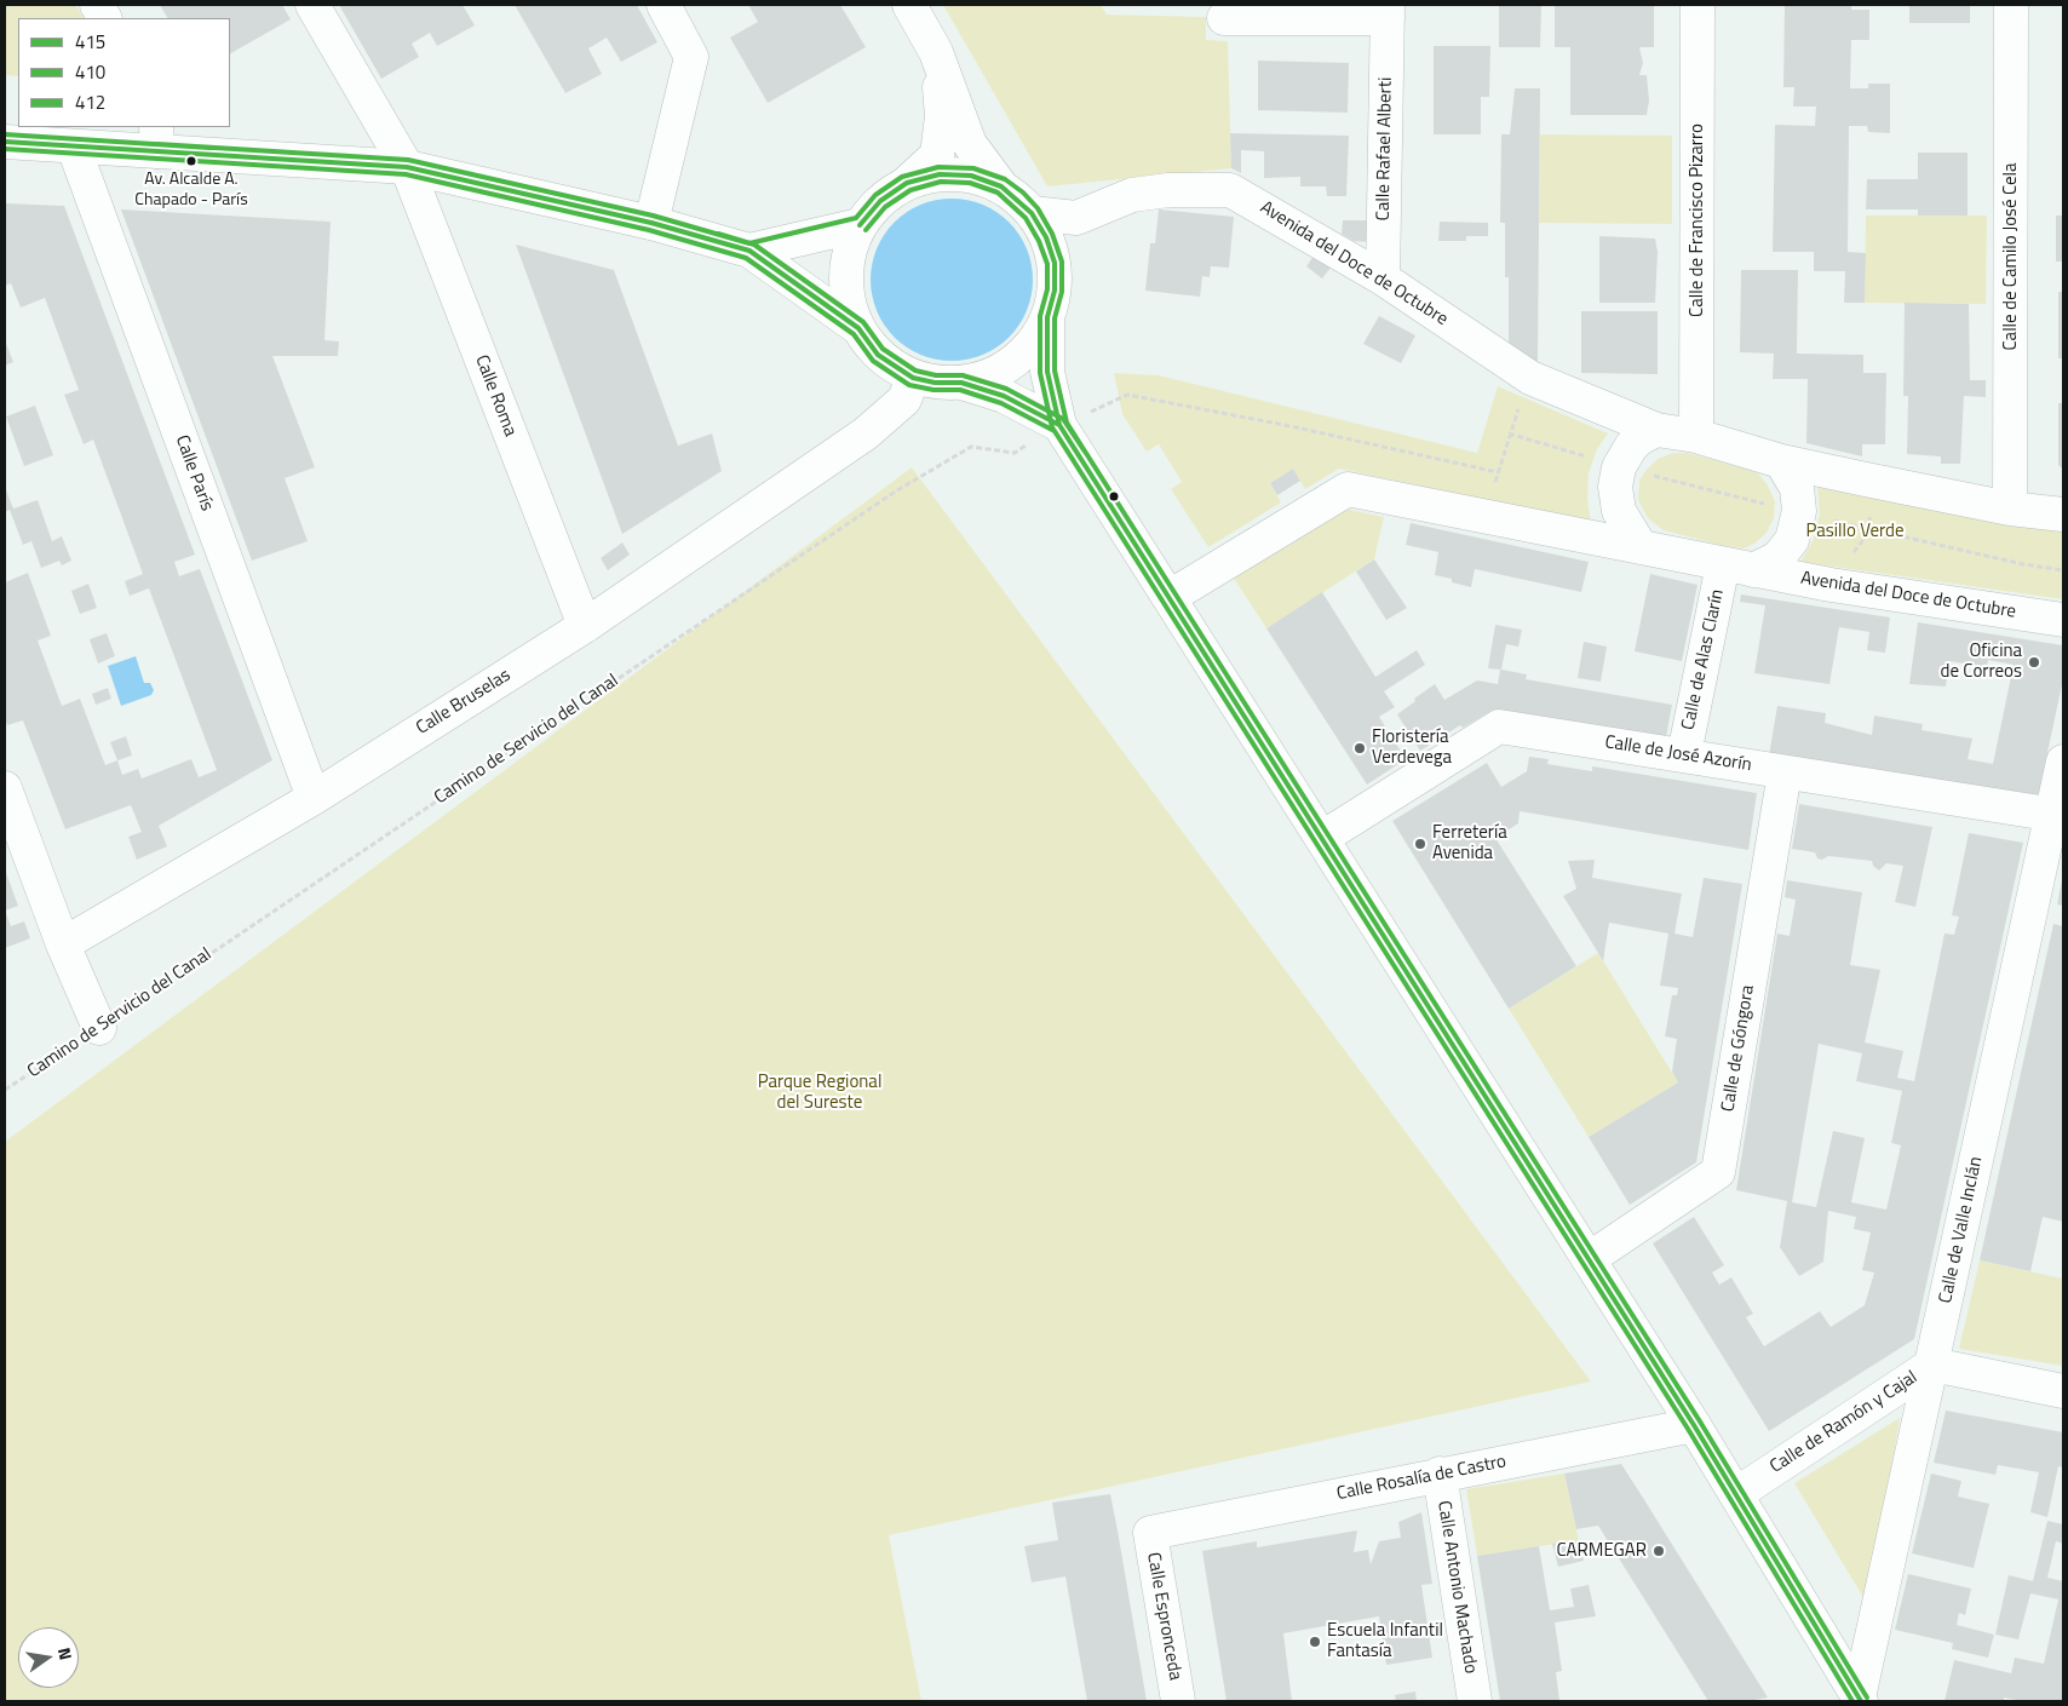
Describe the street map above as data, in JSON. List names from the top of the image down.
{
  "streets": {
    "street": [
      "Calle Rafael Alberti",
      "Calle de Francisco Pizarro",
      "Calle de Camilo José Cela",
      "Avenida del Doce de Octubre",
      "Calle Roma",
      "Calle París",
      "Calle de Alas Clarín",
      "Calle Bruselas",
      "Calle de José Azorín",
      "Calle de Góngora",
      "Calle de Valle Inclán",
      "Calle de Ramón y Cajal",
      "Calle Rosalía de Castro",
      "Calle Antonio Machado",
      "Calle Espronceda"
    ],
    "path": ["Camino de Servicio del Canal"]
  },
  "crossings": [
    ["Calle Rafael Alberti", "Avenida del Doce de Octubre"],
    ["Calle de Francisco Pizarro", "Avenida del Doce de Octubre"],
    ["Calle de Francisco Pizarro", "Calle de Alas Clarín"],
    ["Calle de Camilo José Cela", "Avenida del Doce de Octubre"],
    ["Avenida del Doce de Octubre", "Calle de Alas Clarín"],
    ["Avenida del Doce de Octubre", "Calle Bruselas"],
    ["Calle Roma", "Calle Bruselas"],
    ["Calle París", "Calle Bruselas"],
    ["Calle de Alas Clarín", "Calle de José Azorín"],
    ["Calle de José Azorín", "Calle de Góngora"],
    ["Calle de José Azorín", "Calle de Valle Inclán"],
    ["Calle de Valle Inclán", "Calle de Ramón y Cajal"],
    ["Calle Rosalía de Castro", "Calle Antonio Machado"],
    ["Calle Rosalía de Castro", "Calle Espronceda"]
  ],
  "parks": ["Pasillo Verde", "Parque Regional del Sureste"],
  "places": [
    "Av. Alcalde A. Chapado - París",
    "Oficina de Correos",
    "Floristería Verdevega",
    "Ferretería Avenida",
    "CARMEGAR",
    "Escuela Infantil Fantasía"
  ],
  "lines": ["transit line 412", "transit line 415", "transit line 410"],
  "legend": ["415", "410", "412"],
  "north": "right"
}
